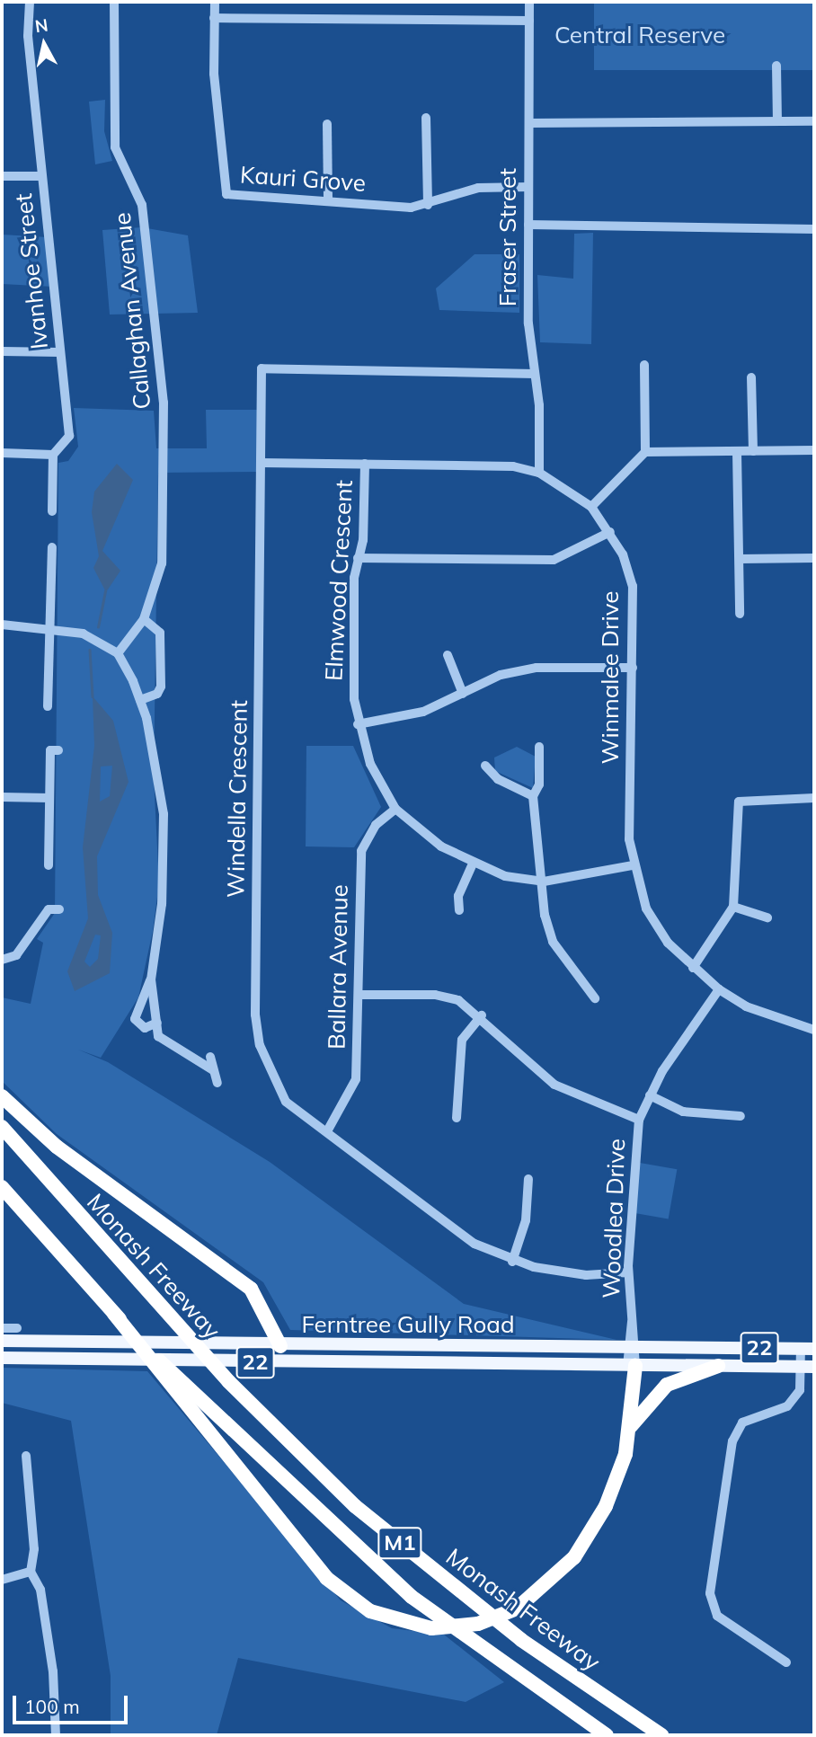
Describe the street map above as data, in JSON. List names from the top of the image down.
{
  "streets": {
    "highway": ["Monash Freeway", "M1"],
    "main road": ["Ferntree Gully Road", "22"],
    "street": [
      "Kauri Grove",
      "Fraser Street",
      "Ivanhoe Street",
      "Callaghan Avenue",
      "Elmwood Crescent",
      "Winmalee Drive",
      "Windella Crescent",
      "Ballara Avenue",
      "Woodlea Drive"
    ]
  },
  "crossings": [
    ["Kauri Grove", "Fraser Street"],
    ["Fraser Street", "Winmalee Drive"],
    ["Fraser Street", "Windella Crescent"],
    ["Elmwood Crescent", "Winmalee Drive"],
    ["Elmwood Crescent", "Ballara Avenue"],
    ["Winmalee Drive", "Windella Crescent"],
    ["Winmalee Drive", "Woodlea Drive"],
    ["Windella Crescent", "Ballara Avenue"],
    ["Windella Crescent", "Woodlea Drive"],
    ["Woodlea Drive", "Ferntree Gully Road"]
  ],
  "parks": ["Central Reserve"],
  "scale_bar": "100 m",
  "north": "top"
}
